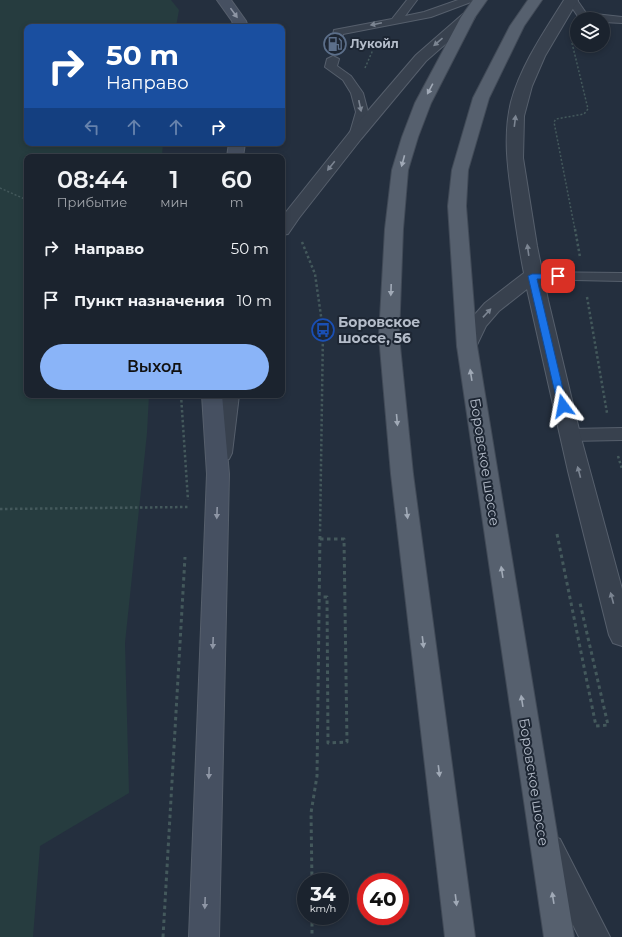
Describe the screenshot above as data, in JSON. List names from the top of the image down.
{
  "streets": {
    "main road": ["Боровское шоссе"]
  },
  "places": {
    "fuel station": ["Лукойл"],
    "bus stop": ["Боровское шоссе, 56"]
  },
  "page": {
    "turn": ["50 m", "Направо"],
    "eta": [
      "08:44",
      "Прибытие",
      "1",
      "мин",
      "60",
      "m"
    ],
    "list": [
      {
        "name": "Направо",
        "value": "50 m"
      },
      {
        "name": "Пункт назначения",
        "value": "10 m"
      }
    ],
    "buttons": "Выход",
    "speed": "34 km/h",
    "limit": "40"
  }
}
